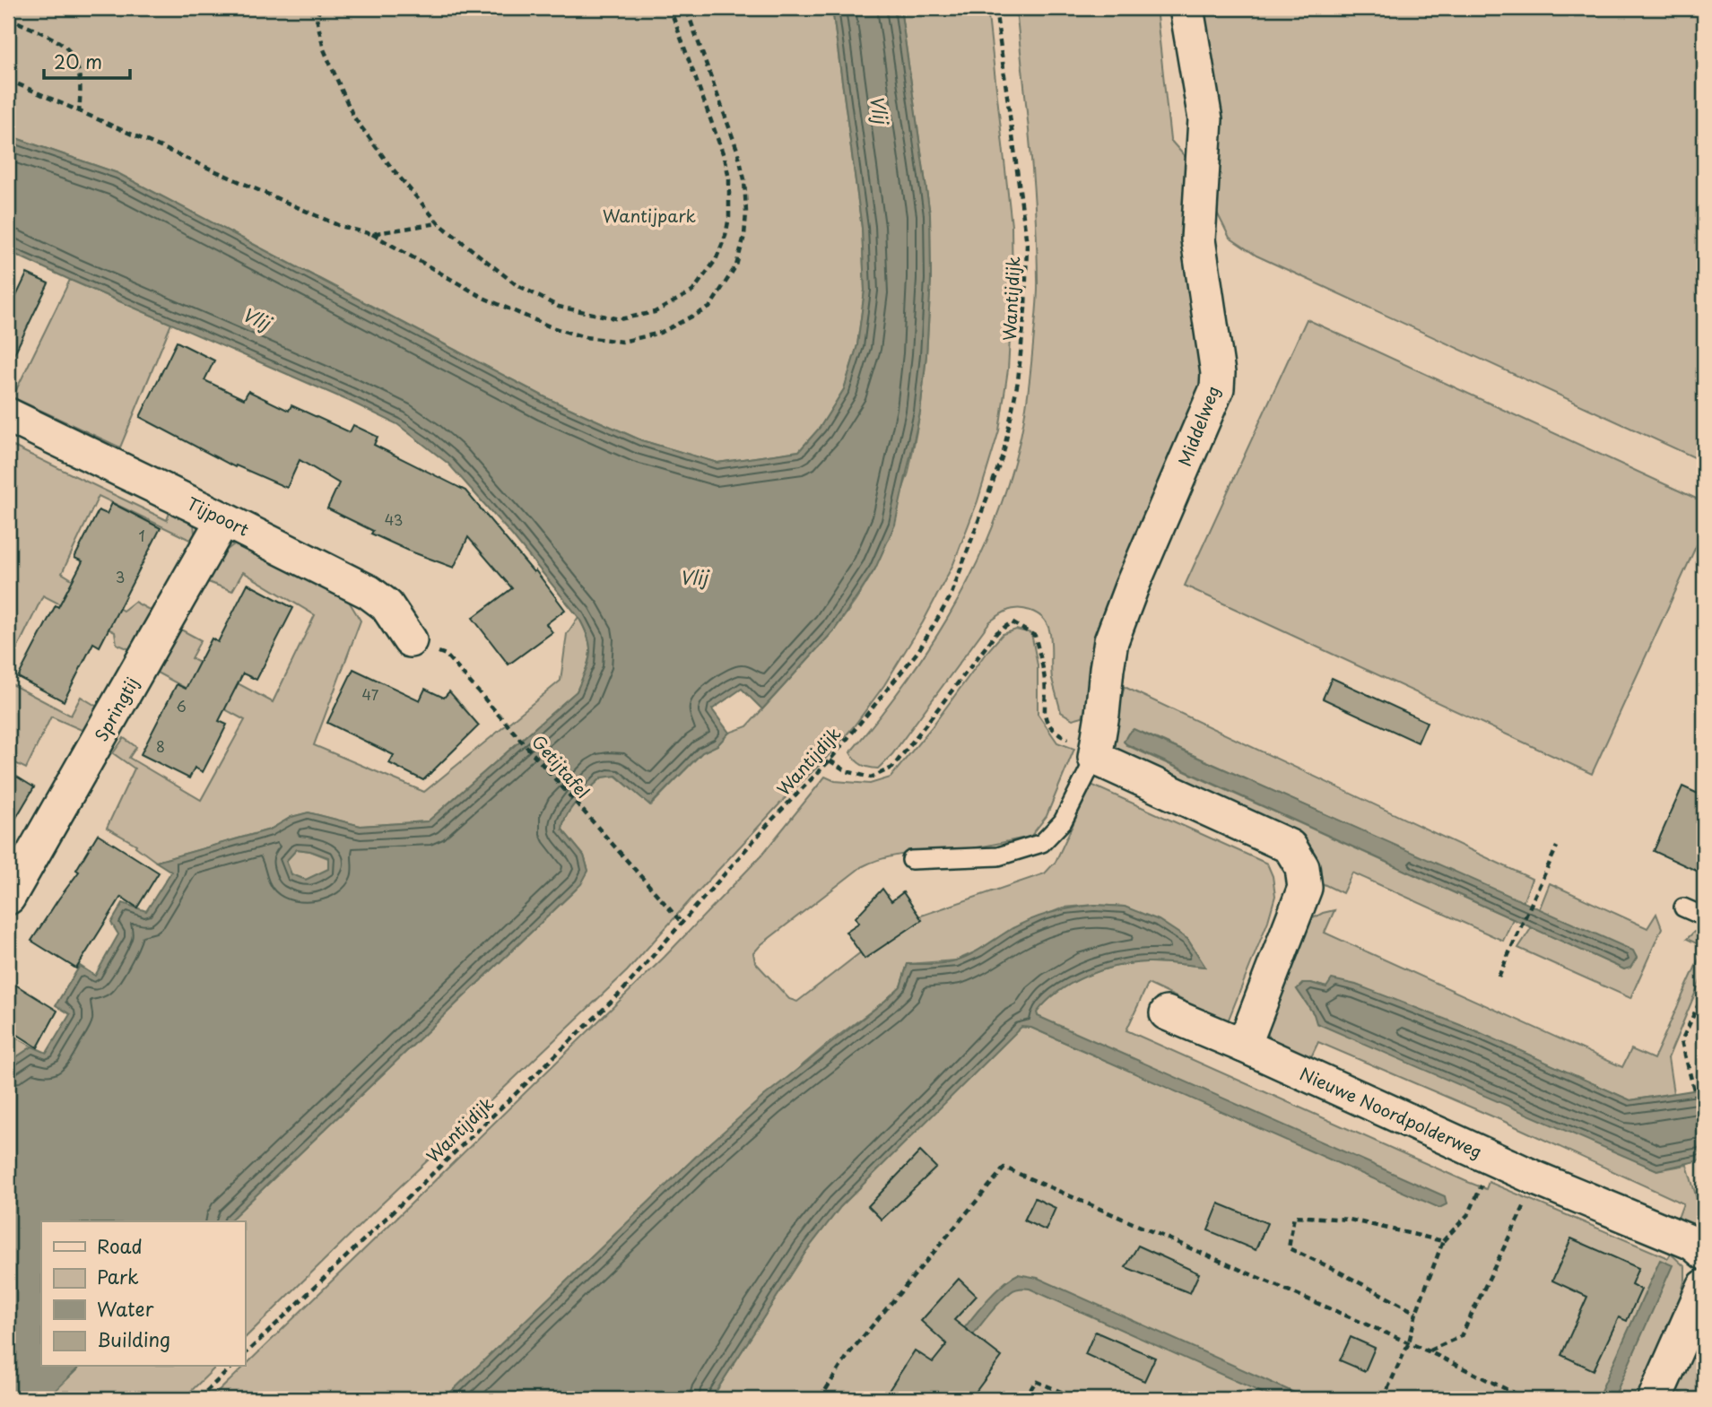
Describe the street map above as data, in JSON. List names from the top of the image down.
{
  "streets": {
    "street": [
      "Middelweg",
      "Tijpoort",
      "Springtij",
      "Nieuwe Noordpolderweg"
    ],
    "path": ["Wantijdijk", "Getijtafel"]
  },
  "crossings": [
    ["Wantijdijk", "Getijtafel"],
    ["Tijpoort", "Springtij"],
    ["Tijpoort", "Getijtafel"]
  ],
  "water": ["Vlij"],
  "parks": ["Wantijpark"],
  "house_numbers": [
    "43",
    "1",
    "3",
    "47",
    "6",
    "8"
  ],
  "legend": [
    "Road",
    "Park",
    "Water",
    "Building"
  ],
  "scale_bar": "20 m"
}
